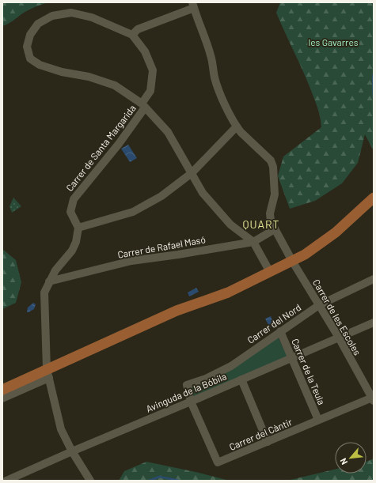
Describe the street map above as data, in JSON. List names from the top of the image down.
{
  "streets": {
    "street": [
      "Carrer de Santa Margarida",
      "Carrer de Rafael Masó",
      "Carrer de les Escoles",
      "Carrer del Nord",
      "Carrer de la Teula",
      "Avinguda de la Bóbila",
      "Carrer del Càntir"
    ]
  },
  "crossings": [
    ["Carrer de Rafael Masó", "Carrer de les Escoles"],
    ["Carrer de les Escoles", "Carrer del Nord"],
    ["Carrer de les Escoles", "Avinguda de la Bóbila"],
    ["Carrer de les Escoles", "Carrer del Càntir"],
    ["Carrer del Nord", "Carrer de la Teula"],
    ["Carrer del Nord", "Avinguda de la Bóbila"],
    ["Carrer del Nord", "Carrer del Càntir"],
    ["Carrer de la Teula", "Avinguda de la Bóbila"],
    ["Carrer de la Teula", "Carrer del Càntir"],
    ["Avinguda de la Bóbila", "Carrer del Càntir"]
  ],
  "districts": ["QUART"],
  "parks": ["les Gavarres"],
  "north": "bottom left"
}
